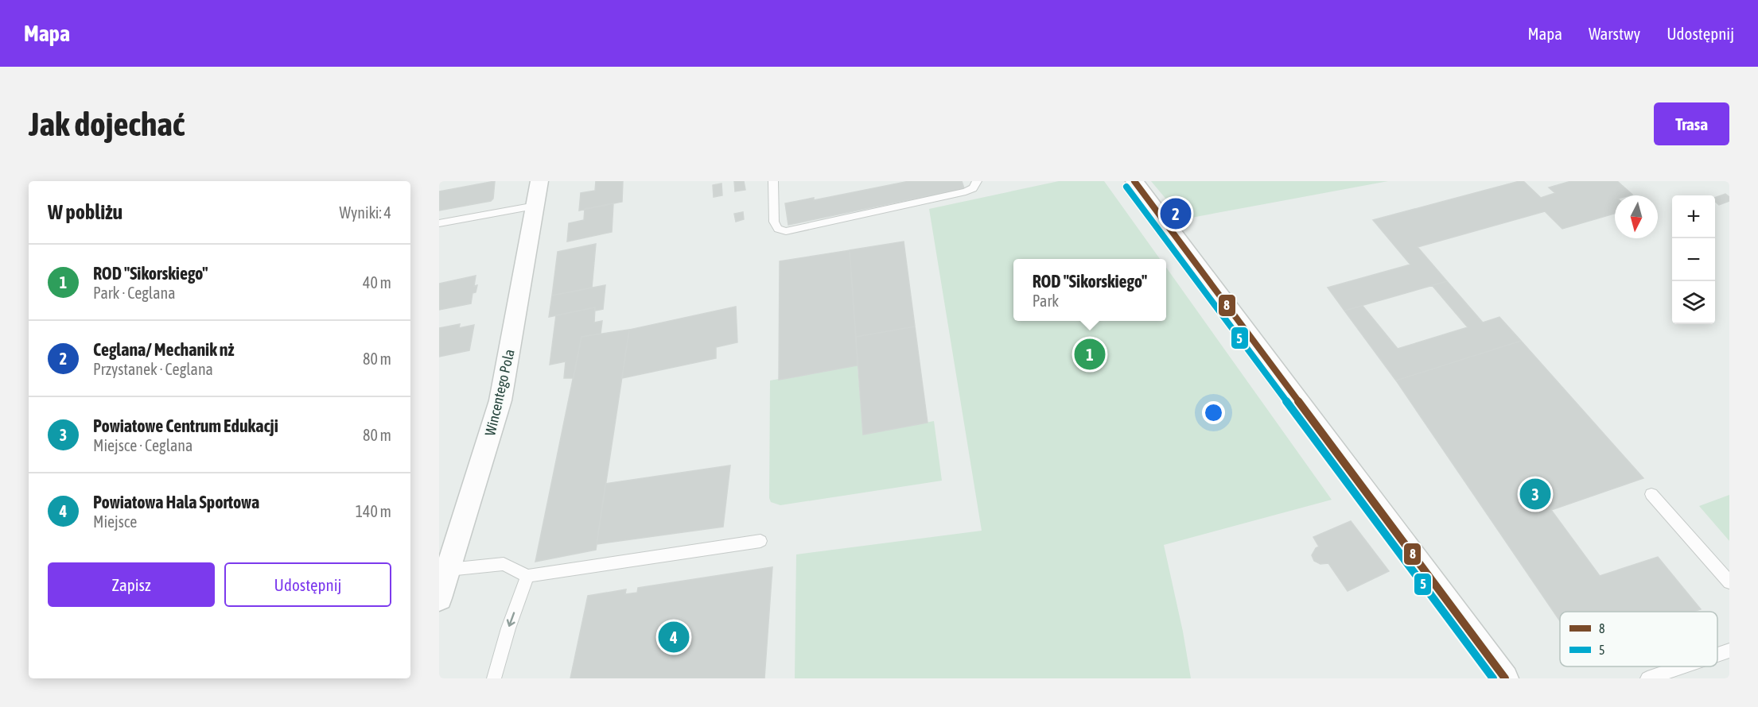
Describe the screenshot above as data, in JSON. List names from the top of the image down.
{
  "streets": {
    "street": ["Wincentego Pola"]
  },
  "lines": ["transit line 8", "transit line 5"],
  "legend": ["8", "5"],
  "north": "bottom",
  "page": {
    "header": "Mapa",
    "nav": ["Mapa", "Warstwy", "Udostępnij"],
    "buttons": [
      "Trasa",
      ["Zapisz", "Udostępnij"]
    ],
    "title": "Jak dojechać",
    "heading": ["W pobliżu", "Wyniki: 4"],
    "map_buttons": ["+", "−"],
    "pins": [
      "2",
      "1",
      "3",
      "4"
    ],
    "list": [
      {
        "mark": "1",
        "name": "ROD \"Sikorskiego\"",
        "note": "Park · Ceglana",
        "value": "40 m"
      },
      {
        "mark": "2",
        "name": "Ceglana/ Mechanik nż",
        "note": "Przystanek · Ceglana",
        "value": "80 m"
      },
      {
        "mark": "3",
        "name": "Powiatowe Centrum Edukacji",
        "note": "Miejsce · Ceglana",
        "value": "80 m"
      },
      {
        "mark": "4",
        "name": "Powiatowa Hala Sportowa",
        "note": "Miejsce",
        "value": "140 m"
      }
    ],
    "popup": ["ROD \"Sikorskiego\"", "Park"]
  }
}
